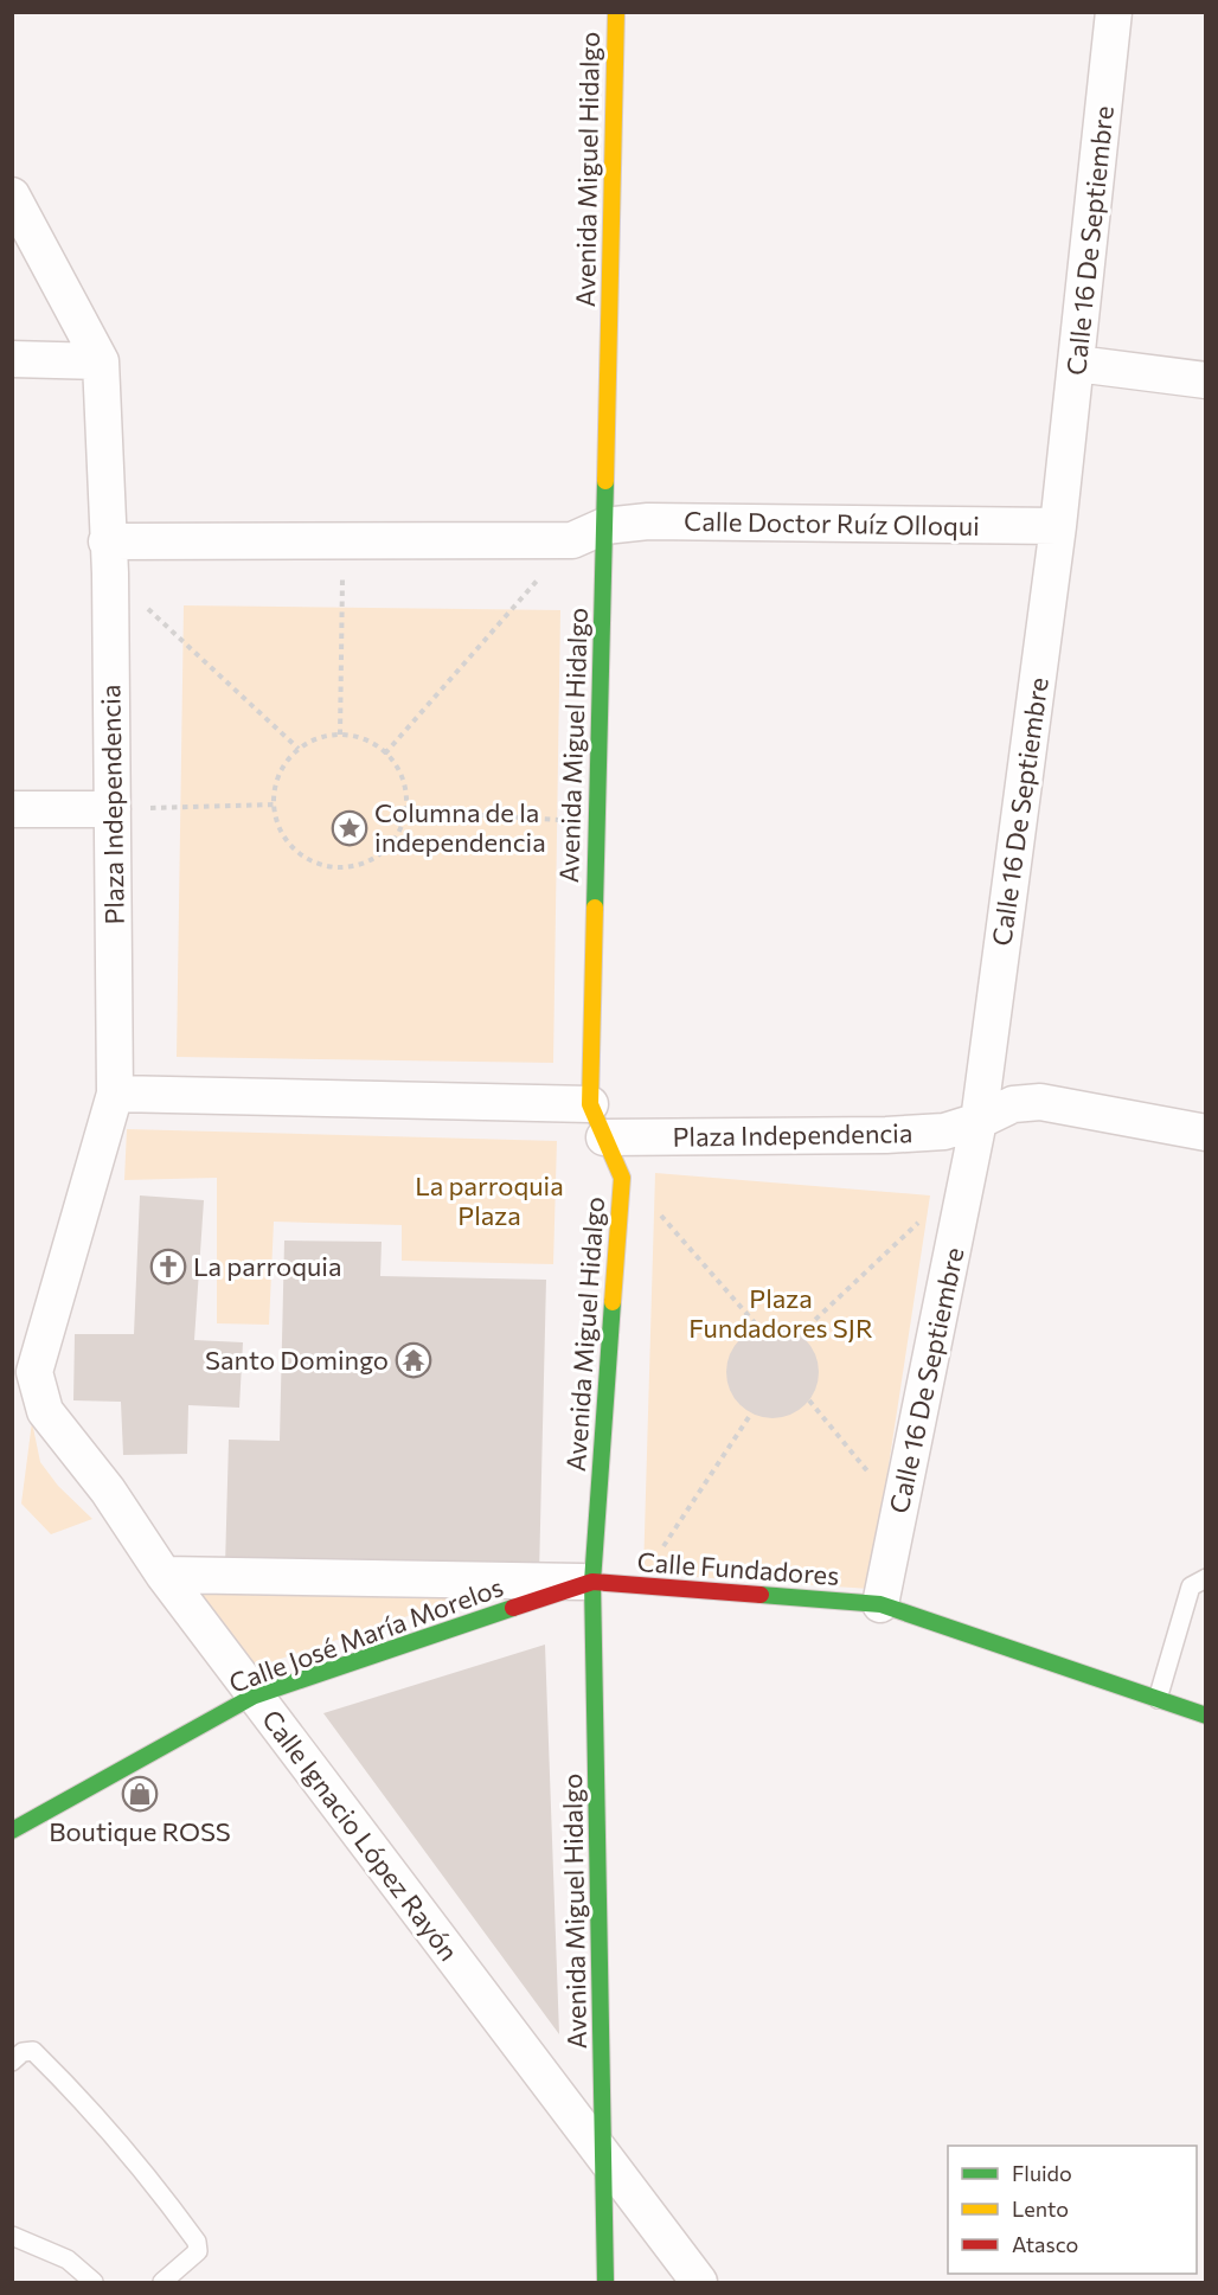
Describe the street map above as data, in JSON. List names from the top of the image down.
{
  "streets": {
    "street": [
      "Avenida Miguel Hidalgo",
      "Calle 16 De Septiembre",
      "Calle Doctor Ruíz Olloqui",
      "Plaza Independencia",
      "Calle Fundadores",
      "Calle José María Morelos",
      "Calle Ignacio López Rayón"
    ]
  },
  "crossings": [
    ["Avenida Miguel Hidalgo", "Calle Doctor Ruíz Olloqui"],
    ["Avenida Miguel Hidalgo", "Plaza Independencia"],
    ["Avenida Miguel Hidalgo", "Calle Fundadores"],
    ["Avenida Miguel Hidalgo", "Calle José María Morelos"],
    ["Avenida Miguel Hidalgo", "Calle Ignacio López Rayón"],
    ["Calle 16 De Septiembre", "Calle Doctor Ruíz Olloqui"],
    ["Calle 16 De Septiembre", "Plaza Independencia"],
    ["Calle 16 De Septiembre", "Calle Fundadores"],
    ["Plaza Independencia", "Calle Ignacio López Rayón"],
    ["Calle Fundadores", "Calle José María Morelos"],
    ["Calle José María Morelos", "Calle Ignacio López Rayón"]
  ],
  "parks": ["La parroquia Plaza", "Plaza Fundadores SJR"],
  "places": {
    "place": ["Columna de la independencia"],
    "church": ["La parroquia"],
    "temple": ["Santo Domingo"],
    "shop": ["Boutique ROSS"]
  },
  "legend": ["Fluido", "Lento", "Atasco"]
}
